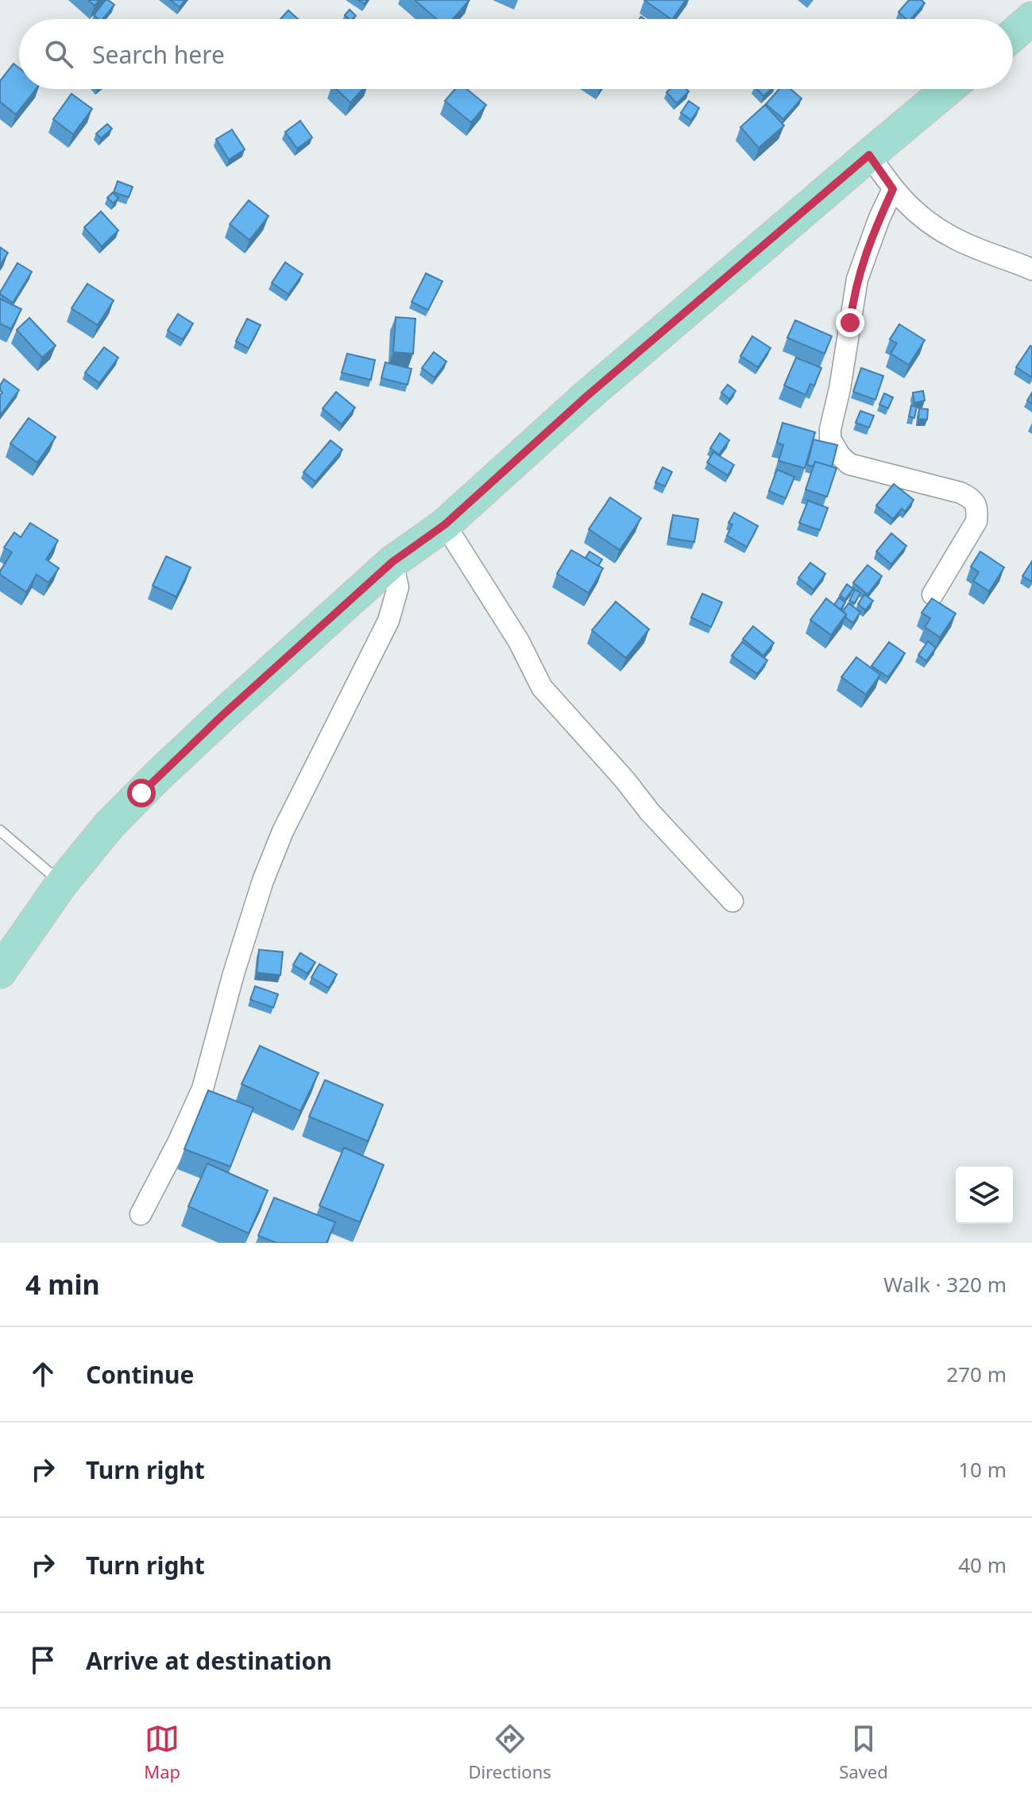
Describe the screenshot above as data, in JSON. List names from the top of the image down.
{
  "page": {
    "search": "Search here",
    "heading": ["4 min", "Walk · 320 m"],
    "list": [
      ["Continue", "270 m"],
      ["Turn right", "10 m"],
      ["Turn right", "40 m"],
      "Arrive at destination"
    ],
    "nav": ["Map", "Directions", "Saved"]
  }
}
